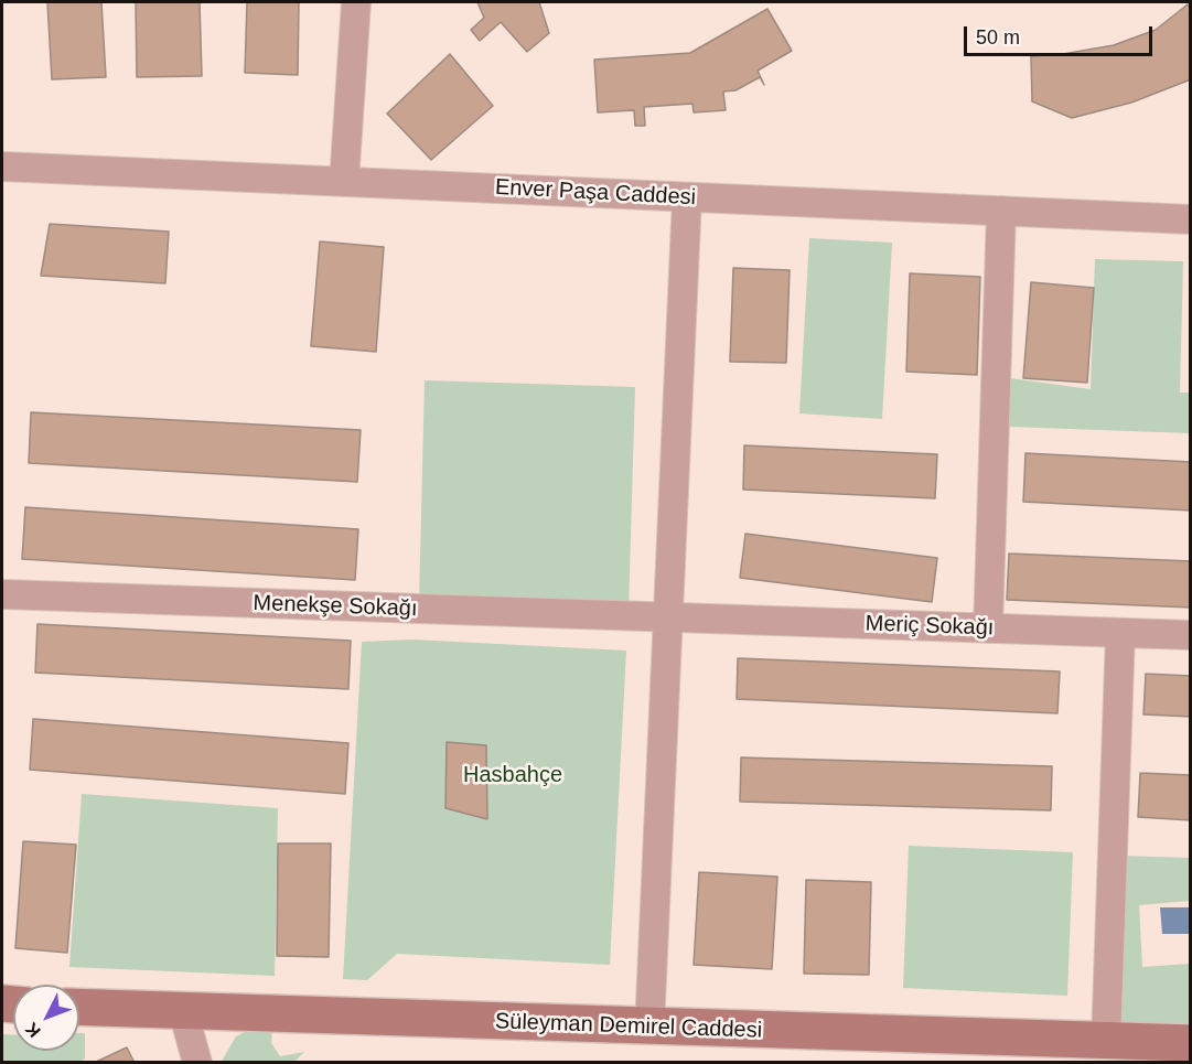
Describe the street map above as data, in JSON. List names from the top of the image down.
{
  "streets": {
    "main road": ["Süleyman Demirel Caddesi"],
    "street": ["Enver Paşa Caddesi", "Menekşe Sokağı", "Meriç Sokağı"]
  },
  "crossings": [
    ["Menekşe Sokağı", "Meriç Sokağı"]
  ],
  "parks": ["Hasbahçe"],
  "scale_bar": "50 m",
  "north": "bottom left"
}
